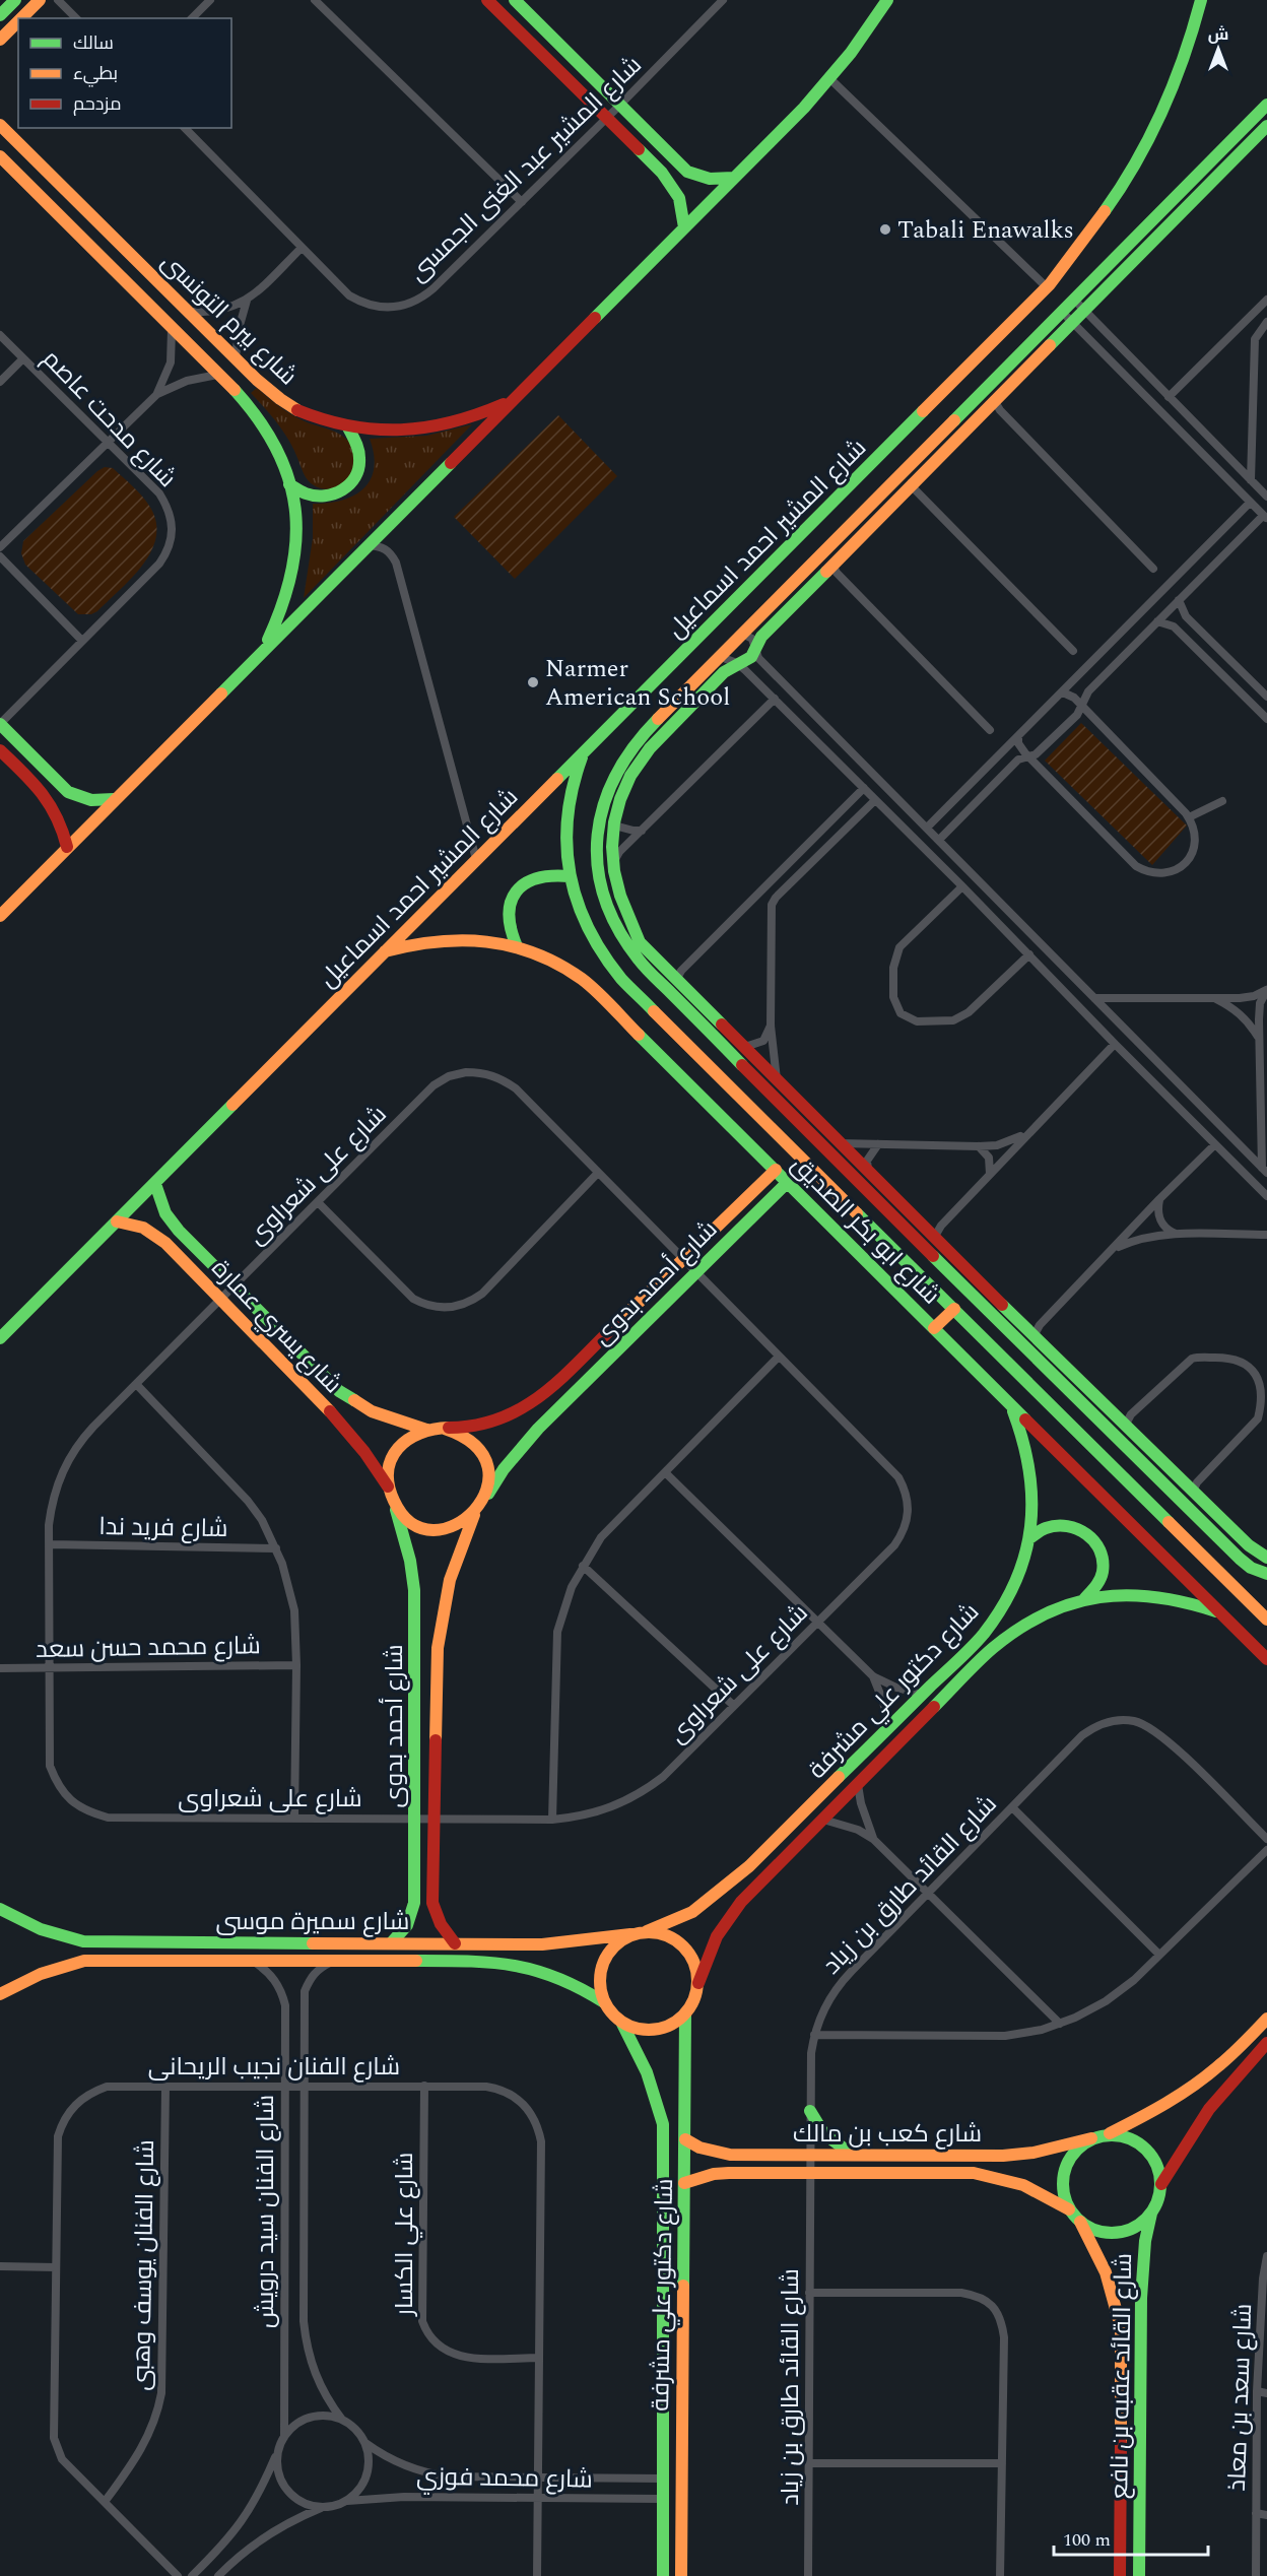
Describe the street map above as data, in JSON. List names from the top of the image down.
{
  "streets": {
    "street": [
      "شارع المشير عبد الغنى الجمسى",
      "شارع بيرم التونسى",
      "شارع مدحت عاصم",
      "شارع المشير احمد اسماعيل",
      "شارع على شعراوى",
      "شارع ابو بكر الصديق",
      "شارع أحمد بدوى",
      "شارع يسري عمارة",
      "شارع فريد ندا",
      "شارع محمد حسن سعد",
      "شارع دكتور علي مشرفة",
      "شارع القائد طارق بن زياد",
      "شارع سميرة موسى",
      "شارع الفنان نجيب الريحانى",
      "شارع كعب بن مالك",
      "شارع الفنان سيد درويش",
      "شارع علي الكسار",
      "شارع الفنان يوسف وهبى",
      "شارع القائد عقبه بن نافع",
      "شارع سعد بن معاذ",
      "شارع محمد فوزي"
    ]
  },
  "crossings": [
    ["شارع المشير احمد اسماعيل", "شارع ابو بكر الصديق"],
    ["شارع المشير احمد اسماعيل", "شارع يسري عمارة"],
    ["شارع على شعراوى", "شارع أحمد بدوى"],
    ["شارع على شعراوى", "شارع يسري عمارة"],
    ["شارع على شعراوى", "شارع فريد ندا"],
    ["شارع على شعراوى", "شارع محمد حسن سعد"],
    ["شارع ابو بكر الصديق", "شارع أحمد بدوى"],
    ["شارع ابو بكر الصديق", "شارع دكتور علي مشرفة"],
    ["شارع أحمد بدوى", "شارع يسري عمارة"],
    ["شارع أحمد بدوى", "شارع سميرة موسى"],
    ["شارع دكتور علي مشرفة", "شارع سميرة موسى"],
    ["شارع دكتور علي مشرفة", "شارع كعب بن مالك"],
    ["شارع دكتور علي مشرفة", "شارع محمد فوزي"],
    ["شارع القائد طارق بن زياد", "شارع كعب بن مالك"],
    ["شارع سميرة موسى", "شارع الفنان سيد درويش"],
    ["شارع الفنان نجيب الريحانى", "شارع الفنان سيد درويش"],
    ["شارع الفنان نجيب الريحانى", "شارع علي الكسار"],
    ["شارع الفنان نجيب الريحانى", "شارع الفنان يوسف وهبى"],
    ["شارع الفنان نجيب الريحانى", "شارع محمد فوزي"],
    ["شارع كعب بن مالك", "شارع القائد عقبه بن نافع"],
    ["شارع الفنان سيد درويش", "شارع محمد فوزي"]
  ],
  "places": ["Tabali Enawalks", "Narmer American School"],
  "legend": ["سالك", "بطيء", "مزدحم"],
  "scale_bar": "100 m",
  "north": "top"
}
